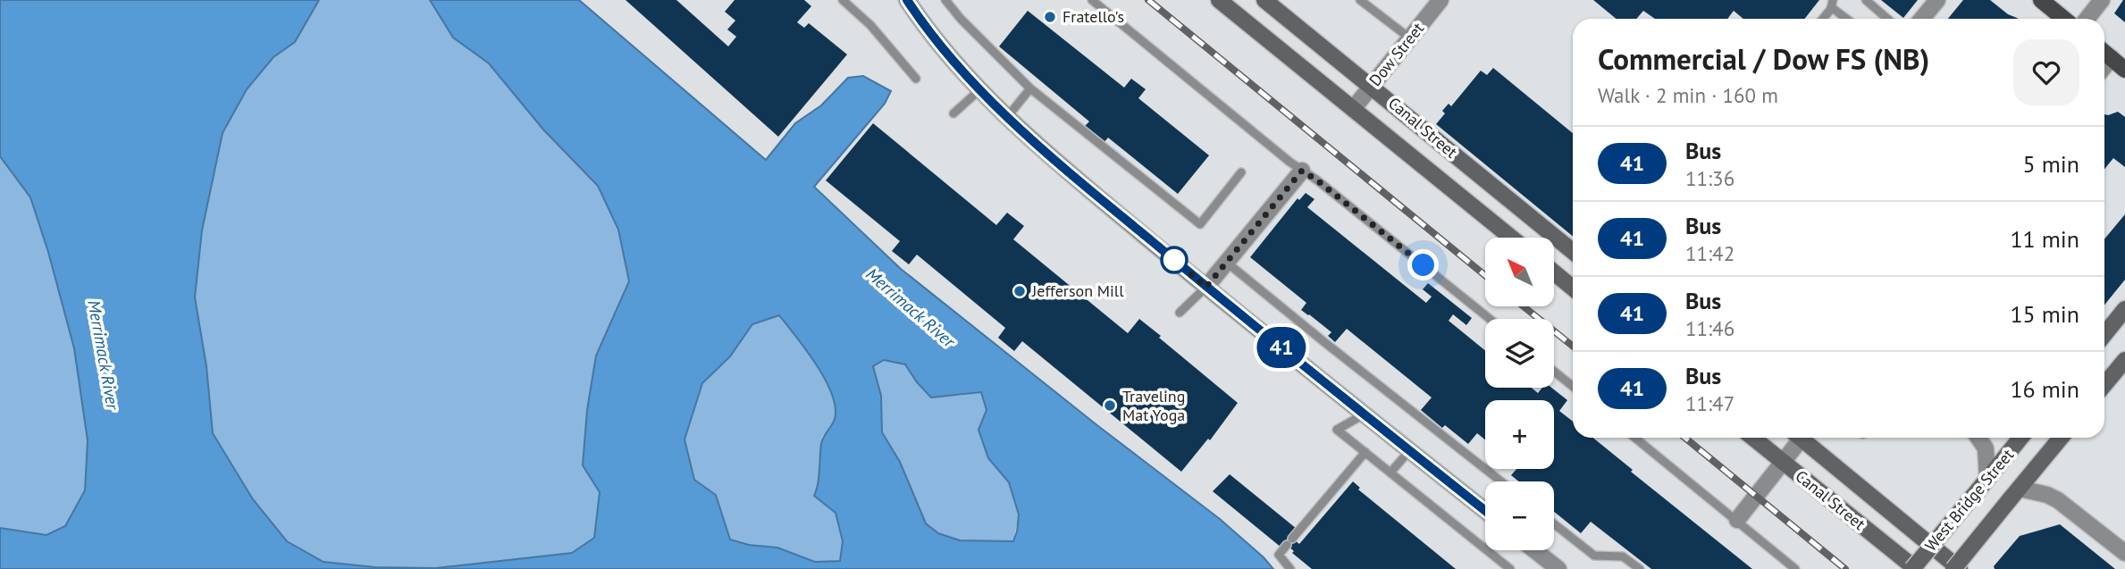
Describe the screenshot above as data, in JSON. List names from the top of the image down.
{
  "streets": {
    "street": ["Dow Street", "Canal Street", "West Bridge Street"]
  },
  "crossings": [
    ["Dow Street", "Canal Street"],
    ["Canal Street", "West Bridge Street"]
  ],
  "water": ["Merrimack River"],
  "places": ["Fratello's", "Jefferson Mill", "Traveling Mat Yoga"],
  "lines": ["bus line 41"],
  "north": "top left",
  "page": {
    "on_map": "41",
    "heading": ["Commercial / Dow FS (NB)", "Walk · 2 min · 160 m"],
    "list": [
      {
        "mark": "41",
        "name": "Bus",
        "note": "11:36",
        "value": "5 min"
      },
      {
        "mark": "41",
        "name": "Bus",
        "note": "11:42",
        "value": "11 min"
      },
      {
        "mark": "41",
        "name": "Bus",
        "note": "11:46",
        "value": "15 min"
      },
      {
        "mark": "41",
        "name": "Bus",
        "note": "11:47",
        "value": "16 min"
      }
    ],
    "map_buttons": ["+", "−"]
  }
}
